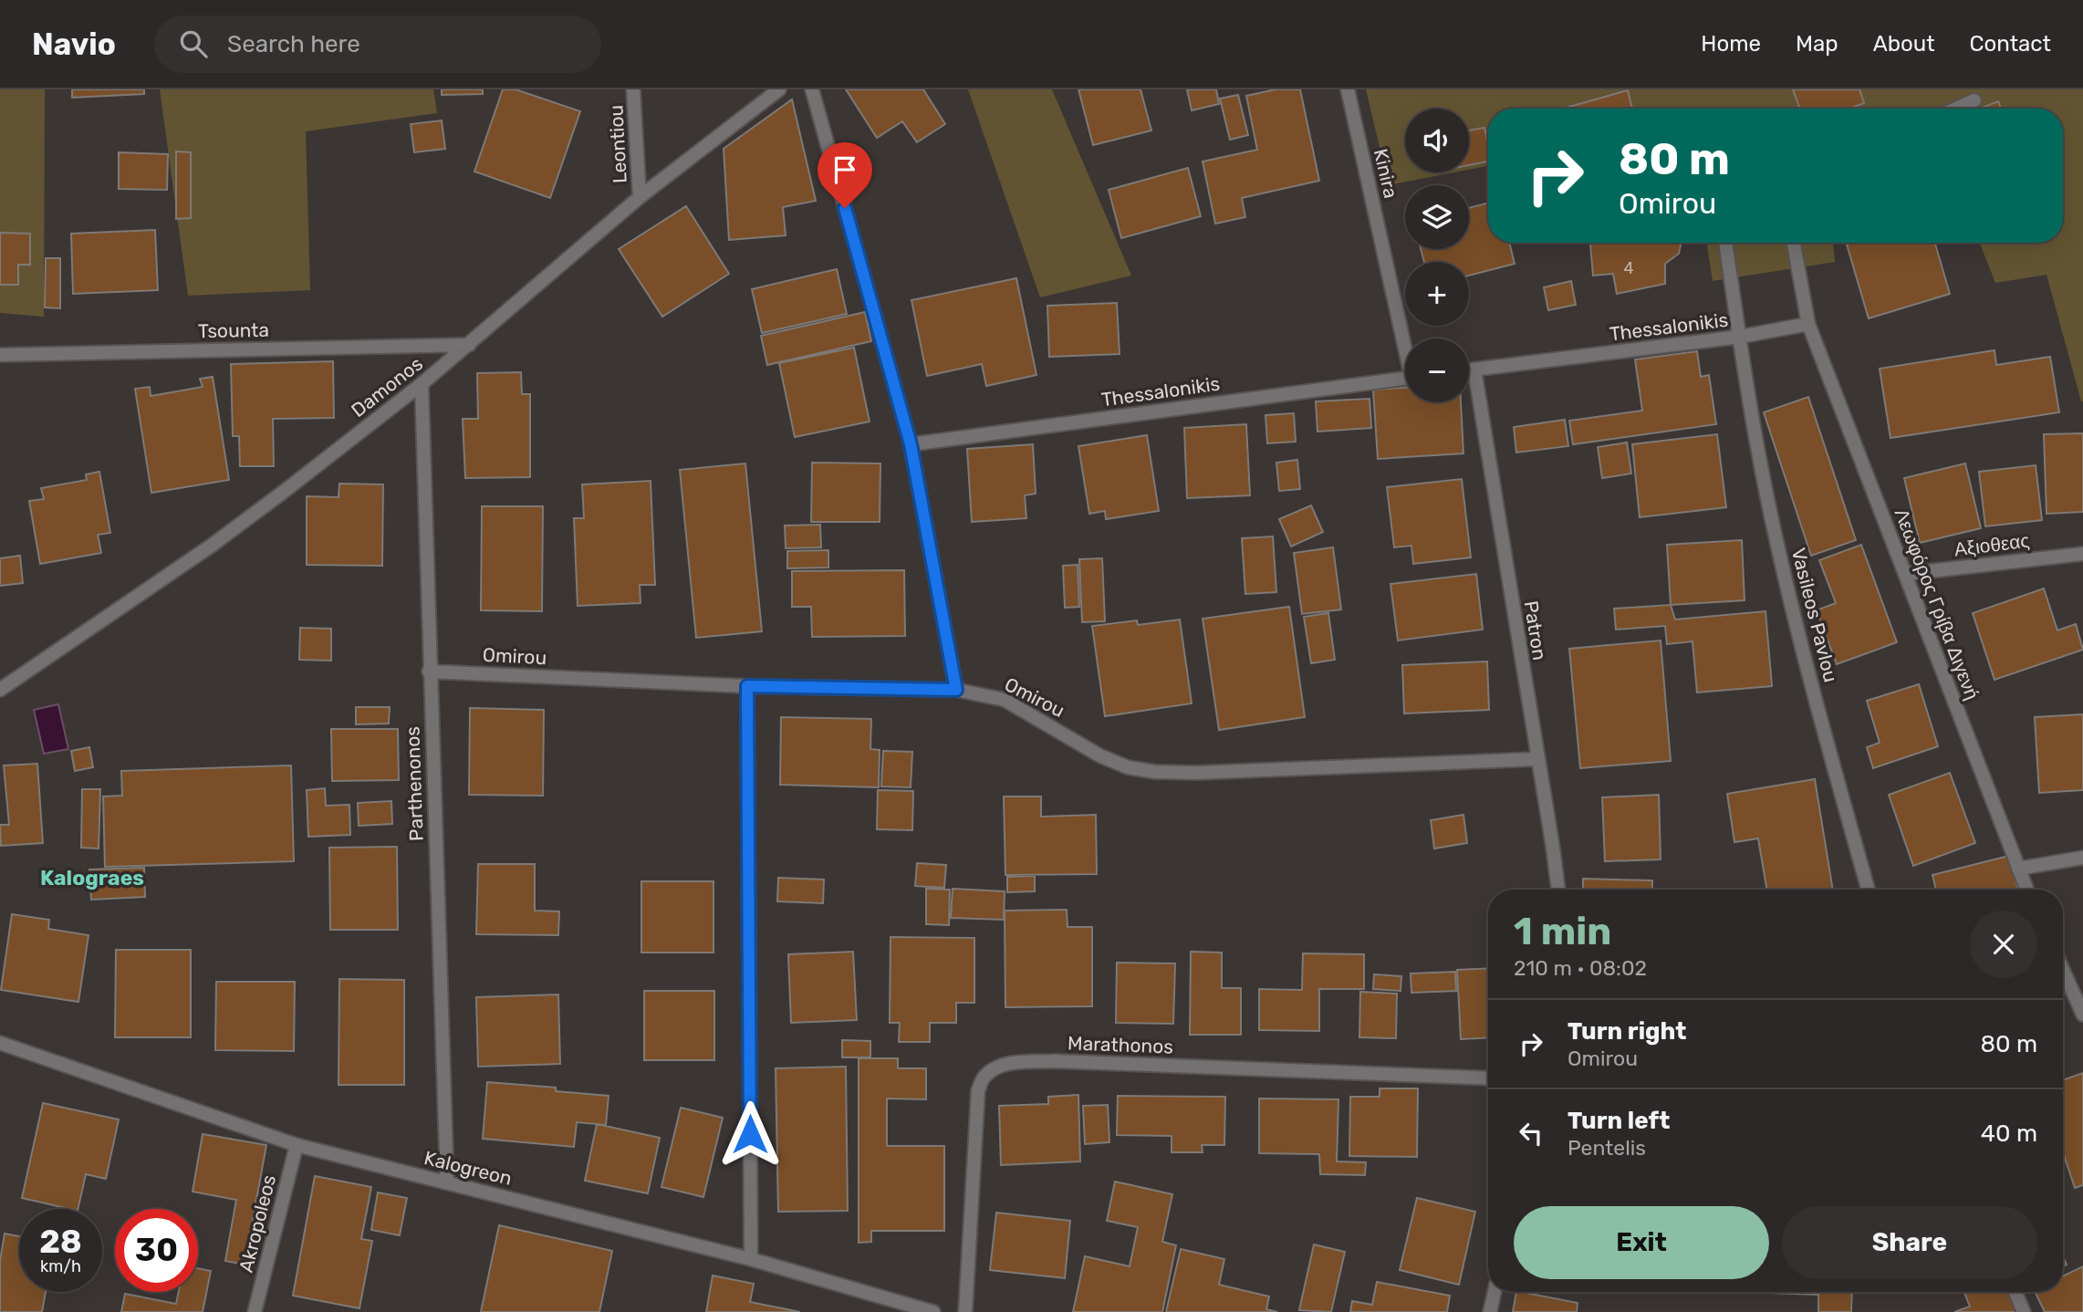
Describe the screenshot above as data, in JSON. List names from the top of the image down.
{
  "streets": {
    "street": [
      "Leontiou",
      "Kinira",
      "Thessalonikis",
      "Tsounta",
      "Damonos",
      "Αξιοθεας",
      "Λεωφόρος Γρίβα Διγενή",
      "Vasileos Pavlou",
      "Patron",
      "Omirou",
      "Parthenonos",
      "Marathonos",
      "Kalogreon",
      "Akropoleos"
    ]
  },
  "crossings": [
    ["Leontiou", "Damonos"],
    ["Thessalonikis", "Λεωφόρος Γρίβα Διγενή"],
    ["Thessalonikis", "Vasileos Pavlou"],
    ["Thessalonikis", "Patron"],
    ["Tsounta", "Damonos"],
    ["Damonos", "Parthenonos"],
    ["Αξιοθεας", "Λεωφόρος Γρίβα Διγενή"],
    ["Patron", "Omirou"],
    ["Omirou", "Parthenonos"],
    ["Parthenonos", "Kalogreon"],
    ["Kalogreon", "Akropoleos"]
  ],
  "districts": ["Kalograes"],
  "house_numbers": ["4"],
  "page": {
    "header": "Navio",
    "search": "Search here",
    "nav": [
      "Home",
      "Map",
      "About",
      "Contact"
    ],
    "map_buttons": ["+", "−"],
    "turn": ["80 m", "Omirou"],
    "heading": ["1 min", "210 m · 08:02"],
    "list": [
      {
        "name": "Turn right",
        "note": "Omirou",
        "value": "80 m"
      },
      {
        "name": "Turn left",
        "note": "Pentelis",
        "value": "40 m"
      }
    ],
    "buttons": ["Exit", "Share"],
    "speed": "28 km/h",
    "limit": "30"
  }
}
